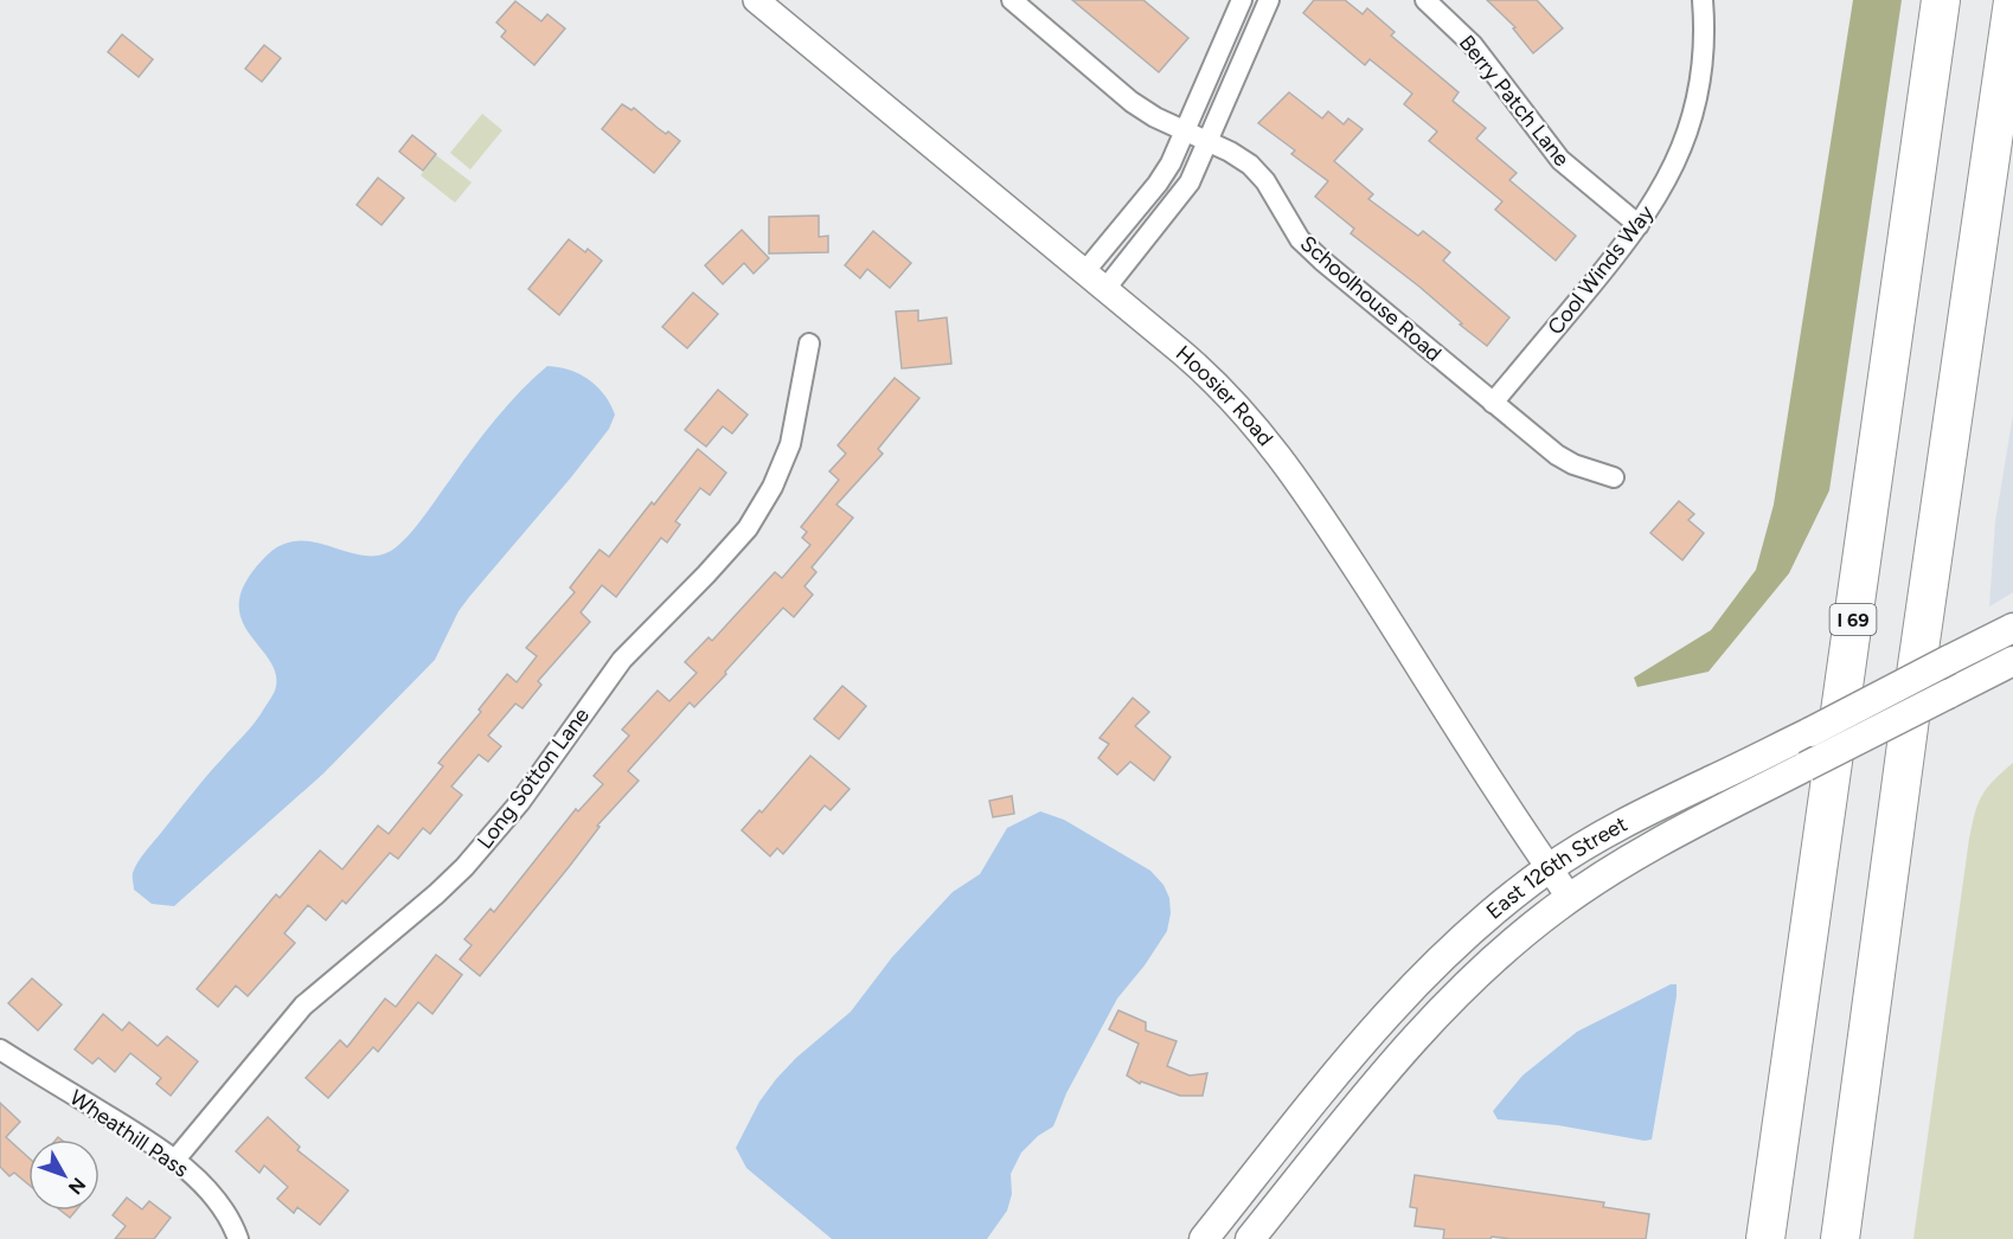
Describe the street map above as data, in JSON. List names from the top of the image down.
{
  "streets": {
    "highway": ["I 69"],
    "main road": ["East 126th Street"],
    "street": [
      "Berry Patch Lane",
      "Cool Winds Way",
      "Schoolhouse Road",
      "Hoosier Road",
      "Long Sotton Lane",
      "Wheathill Pass"
    ]
  },
  "crossings": [
    ["Berry Patch Lane", "Cool Winds Way"],
    ["Cool Winds Way", "Schoolhouse Road"],
    ["Hoosier Road", "East 126th Street"],
    ["Long Sotton Lane", "Wheathill Pass"]
  ],
  "north": "bottom right"
}
